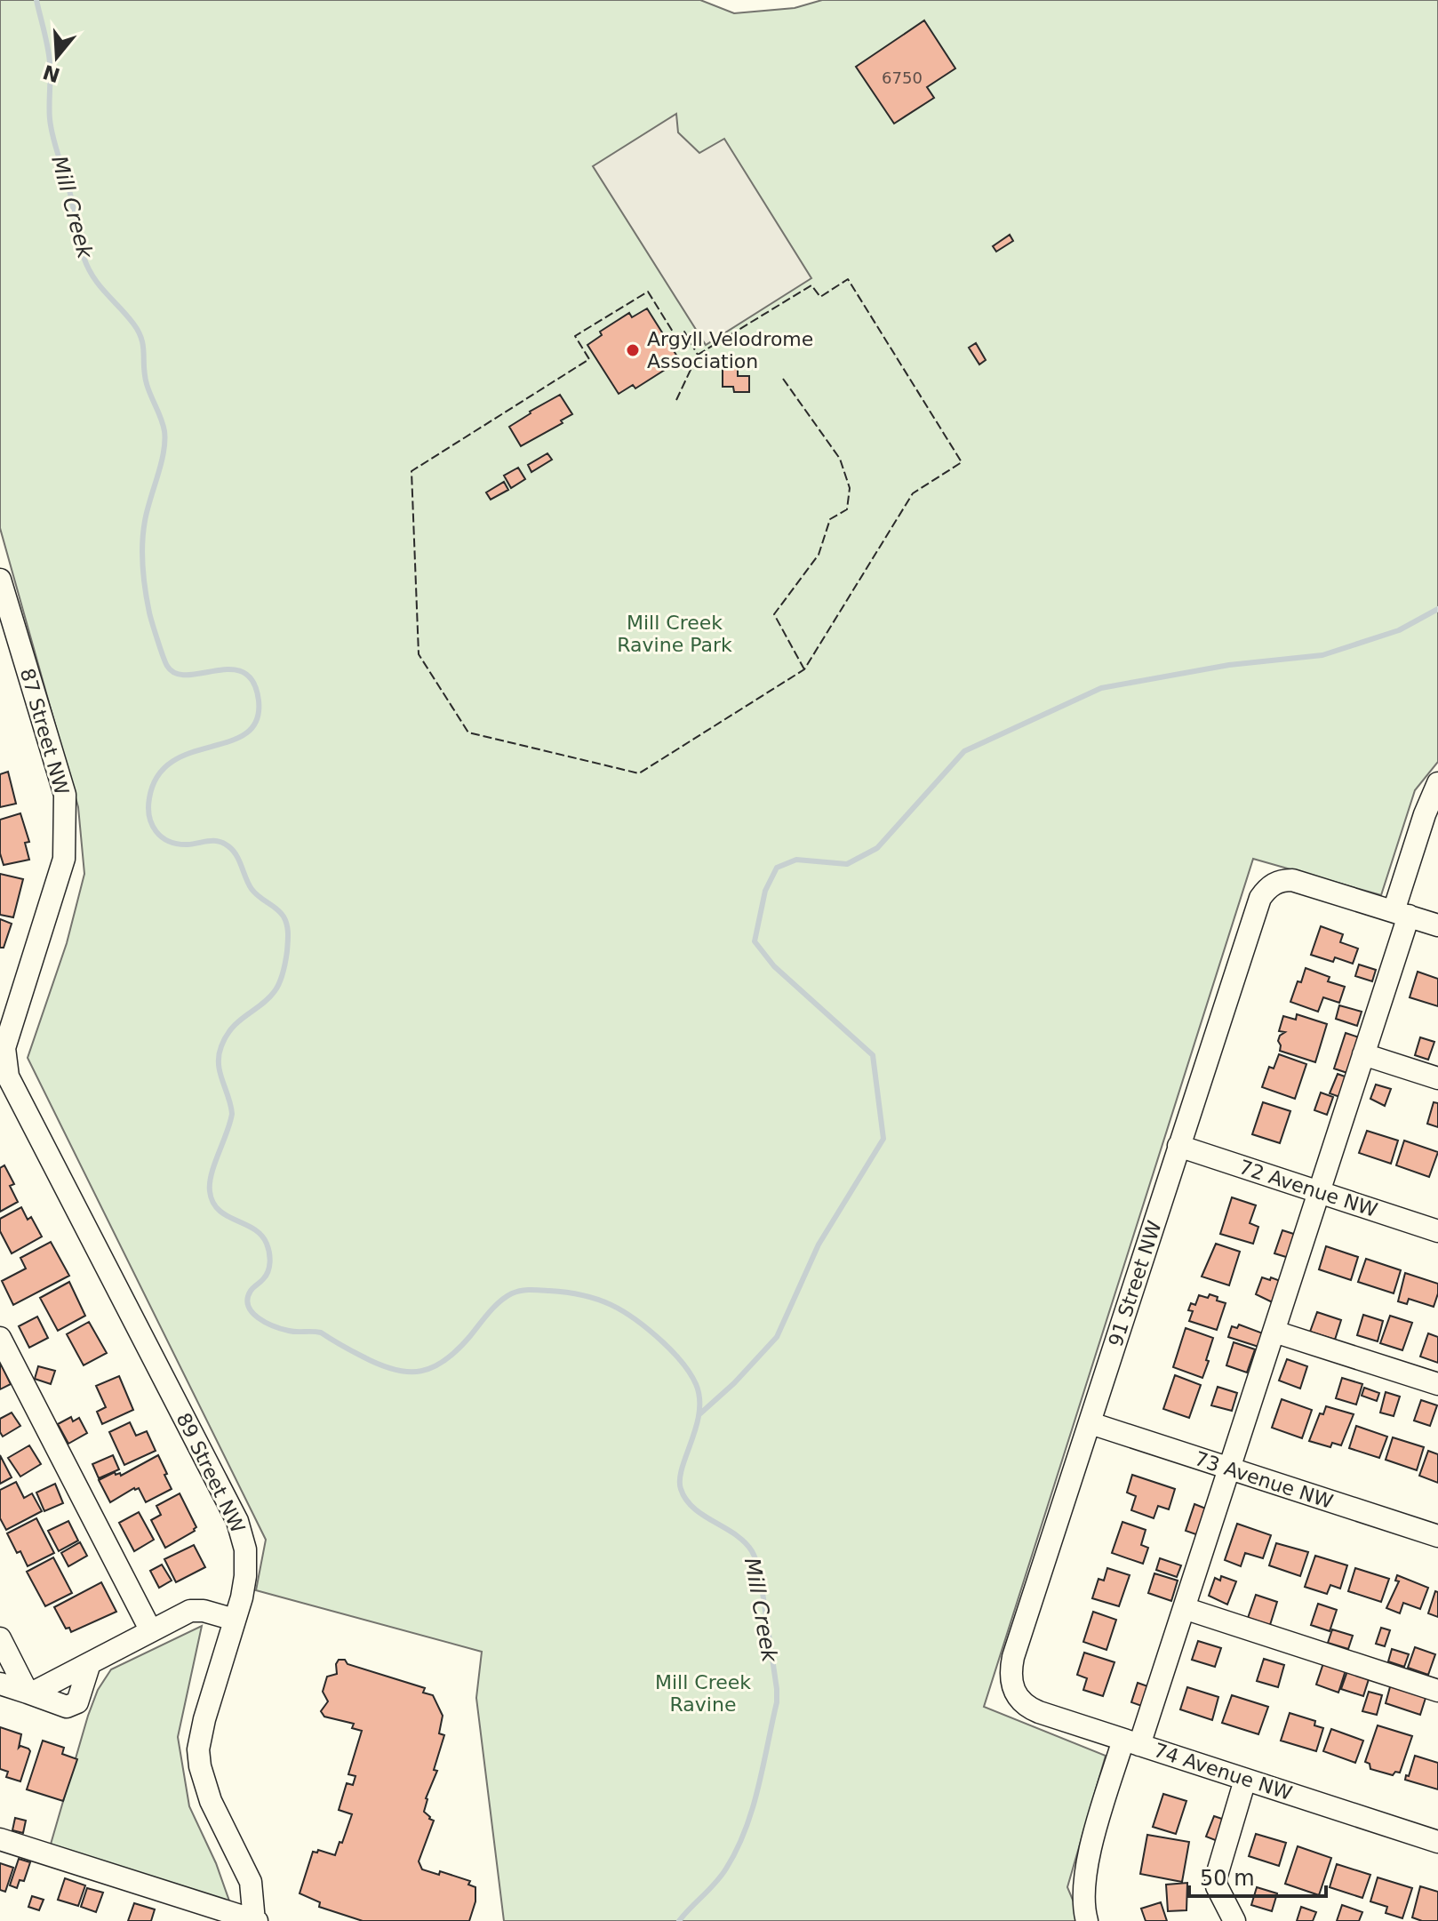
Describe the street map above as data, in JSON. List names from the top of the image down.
{
  "streets": {
    "street": [
      "87 Street NW",
      "72 Avenue NW",
      "91 Street NW",
      "89 Street NW",
      "73 Avenue NW",
      "74 Avenue NW"
    ]
  },
  "crossings": [
    ["87 Street NW", "89 Street NW"],
    ["72 Avenue NW", "91 Street NW"],
    ["91 Street NW", "73 Avenue NW"],
    ["91 Street NW", "74 Avenue NW"]
  ],
  "water": ["Mill Creek"],
  "parks": ["Mill Creek Ravine Park", "Mill Creek Ravine"],
  "places": ["Argyll Velodrome Association"],
  "house_numbers": ["6750"],
  "scale_bar": "50 m",
  "north": "bottom"
}
